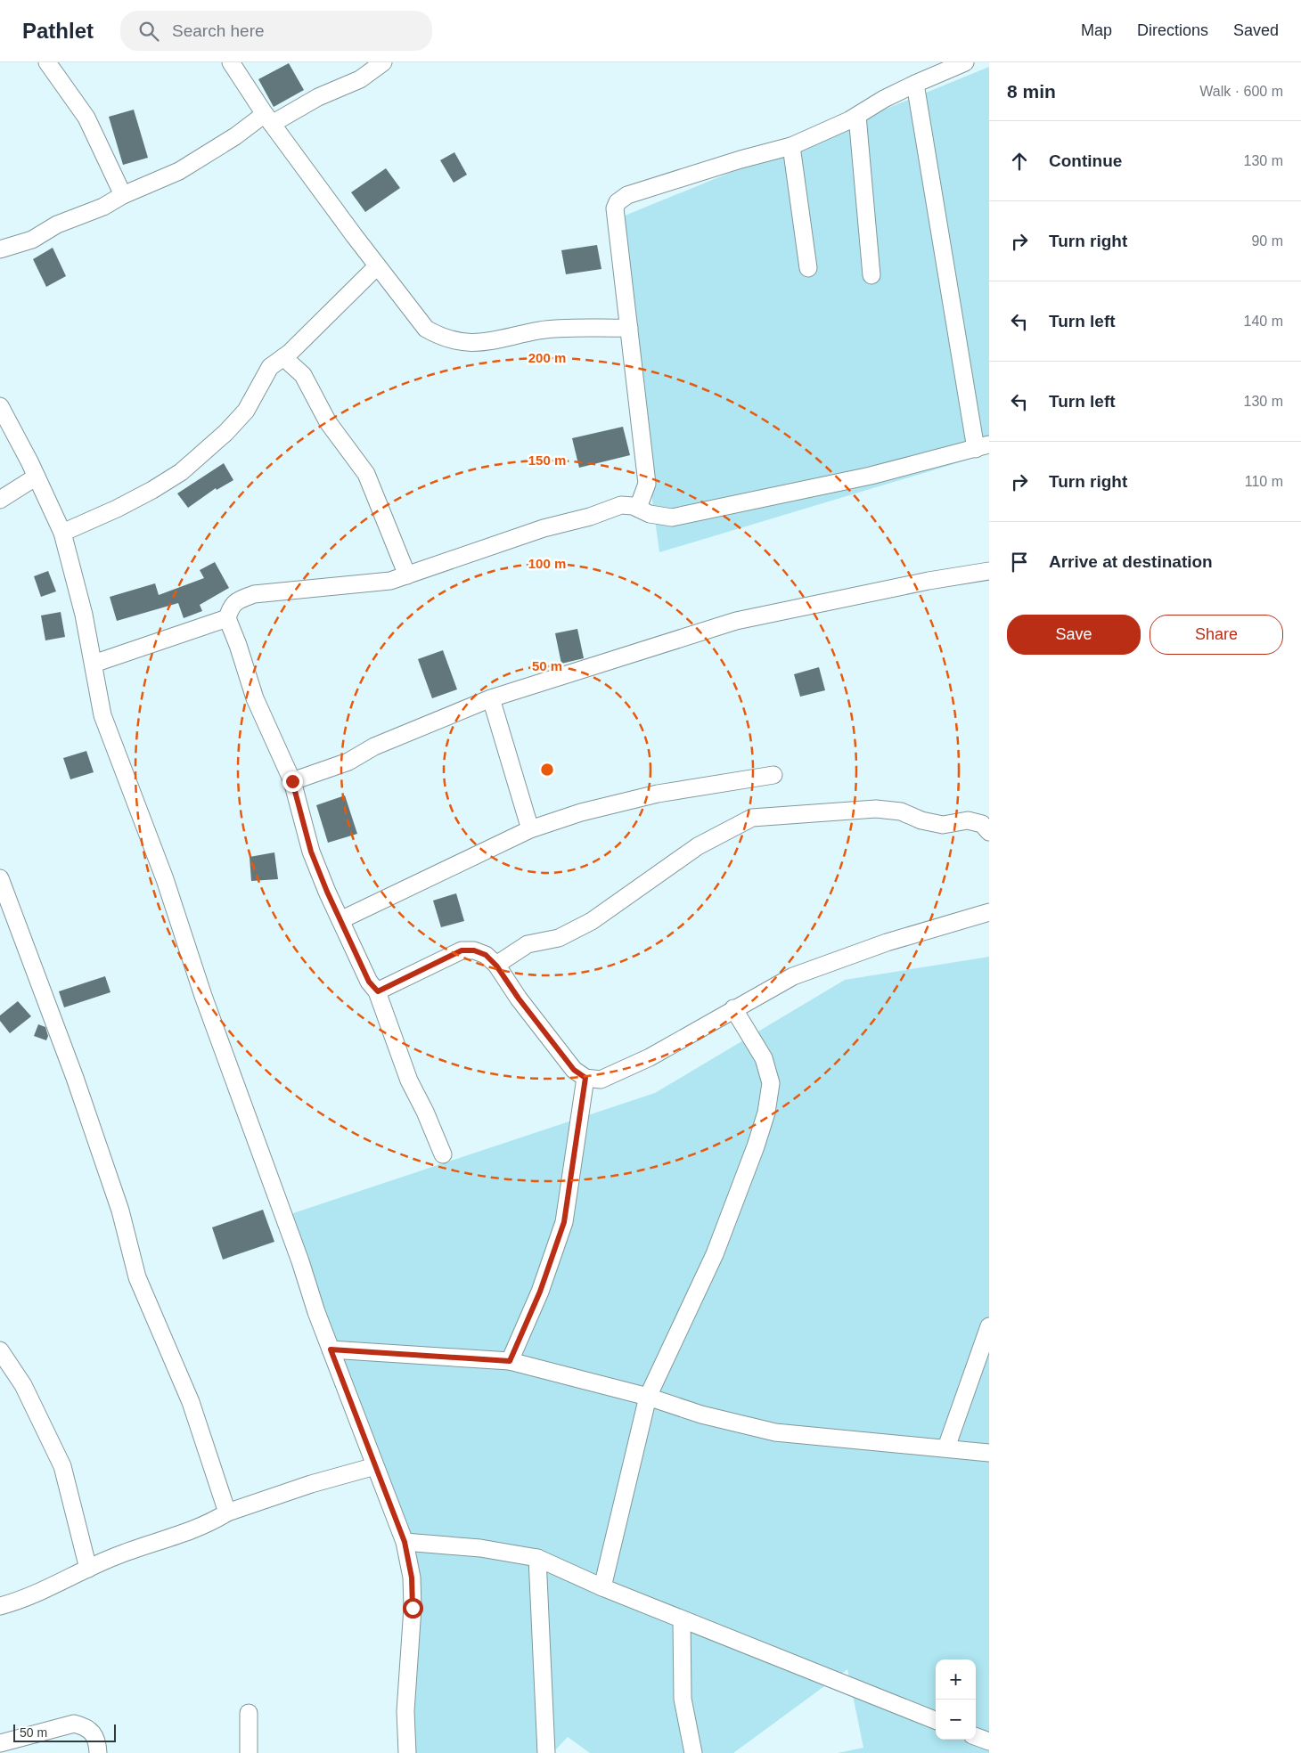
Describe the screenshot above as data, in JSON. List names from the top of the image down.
{
  "scale_bar": "50 m",
  "page": {
    "header": "Pathlet",
    "search": "Search here",
    "nav": ["Map", "Directions", "Saved"],
    "heading": ["8 min", "Walk · 600 m"],
    "list": [
      ["Continue", "130 m"],
      ["Turn right", "90 m"],
      ["Turn left", "140 m"],
      ["Turn left", "130 m"],
      ["Turn right", "110 m"],
      "Arrive at destination"
    ],
    "buttons": ["Save", "Share"],
    "map_buttons": ["+", "−"],
    "scale": "50 m"
  },
  "rings": [
    "200 m",
    "150 m",
    "100 m",
    "50 m"
  ]
}
